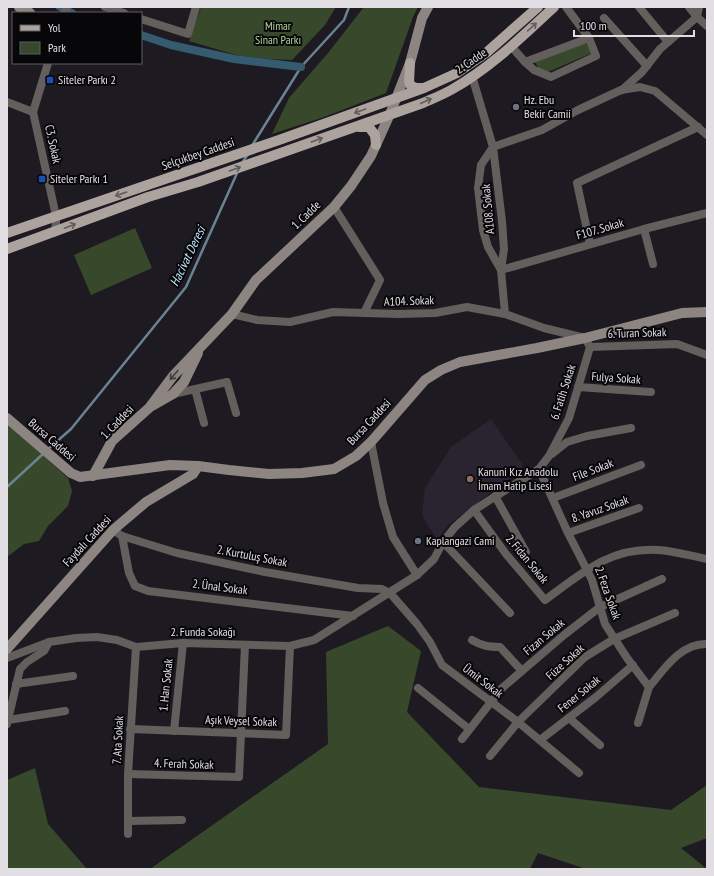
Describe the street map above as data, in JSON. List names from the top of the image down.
{
  "streets": {
    "main road": [
      "2. Cadde",
      "Selçukbey Caddesi",
      "1. Cadde",
      "1. Caddesi",
      "Bursa Caddesi",
      "Faydalı Caddesi"
    ],
    "street": [
      "C3. Sokak",
      "A108. Sokak",
      "F107. Sokak",
      "A104. Sokak",
      "6. Turan Sokak",
      "Fulya Sokak",
      "6. Fatih Sokak",
      "File Sokak",
      "8. Yavuz Sokak",
      "2. Kurtuluş Sokak",
      "2. Fidan Sokak",
      "2. Ünal Sokak",
      "2. Feza Sokak",
      "2. Funda Sokağı",
      "Fizan Sokak",
      "Füze Sokak",
      "Ümit Sokak",
      "1. Han Sokak",
      "Fener Sokak",
      "Aşık Veysel Sokak",
      "7. Ata Sokak",
      "4. Ferah Sokak"
    ]
  },
  "crossings": [
    ["2. Cadde", "Selçukbey Caddesi"],
    ["2. Cadde", "A108. Sokak"],
    ["2. Cadde", "1. Cadde"],
    ["C3. Sokak", "Selçukbey Caddesi"],
    ["Selçukbey Caddesi", "1. Cadde"],
    ["A108. Sokak", "F107. Sokak"],
    ["A108. Sokak", "A104. Sokak"],
    ["1. Cadde", "A104. Sokak"],
    ["1. Cadde", "1. Caddesi"],
    ["A104. Sokak", "6. Turan Sokak"],
    ["A104. Sokak", "6. Fatih Sokak"],
    ["A104. Sokak", "Bursa Caddesi"],
    ["6. Turan Sokak", "6. Fatih Sokak"],
    ["6. Turan Sokak", "Bursa Caddesi"],
    ["Fulya Sokak", "6. Fatih Sokak"],
    ["6. Fatih Sokak", "Bursa Caddesi"],
    ["6. Fatih Sokak", "2. Kurtuluş Sokak"],
    ["6. Fatih Sokak", "2. Fidan Sokak"],
    ["6. Fatih Sokak", "2. Feza Sokak"],
    ["6. Fatih Sokak", "2. Funda Sokağı"],
    ["6. Fatih Sokak", "Ümit Sokak"],
    ["1. Caddesi", "Bursa Caddesi"],
    ["Bursa Caddesi", "Faydalı Caddesi"],
    ["File Sokak", "2. Feza Sokak"],
    ["8. Yavuz Sokak", "2. Feza Sokak"],
    ["Faydalı Caddesi", "2. Kurtuluş Sokak"],
    ["2. Kurtuluş Sokak", "2. Ünal Sokak"],
    ["2. Kurtuluş Sokak", "2. Funda Sokağı"],
    ["2. Kurtuluş Sokak", "Ümit Sokak"],
    ["2. Fidan Sokak", "2. Feza Sokak"],
    ["2. Ünal Sokak", "2. Funda Sokağı"],
    ["2. Feza Sokak", "Fizan Sokak"],
    ["2. Feza Sokak", "Füze Sokak"],
    ["2. Feza Sokak", "Fener Sokak"],
    ["2. Funda Sokağı", "Ümit Sokak"],
    ["2. Funda Sokağı", "1. Han Sokak"],
    ["2. Funda Sokağı", "Aşık Veysel Sokak"],
    ["2. Funda Sokağı", "7. Ata Sokak"],
    ["Fizan Sokak", "Ümit Sokak"],
    ["Füze Sokak", "Ümit Sokak"],
    ["Ümit Sokak", "Fener Sokak"],
    ["1. Han Sokak", "Aşık Veysel Sokak"],
    ["Aşık Veysel Sokak", "7. Ata Sokak"],
    ["Aşık Veysel Sokak", "4. Ferah Sokak"],
    ["7. Ata Sokak", "4. Ferah Sokak"]
  ],
  "water": ["Hacivat Deresi"],
  "parks": ["Mimar Sinan Parkı"],
  "places": {
    "transit": ["Siteler Parkı 2", "Siteler Parkı 1"],
    "other": ["Hz. Ebu Bekir Camii", "Kanuni Kız Anadolu İmam Hatip Lisesi", "Kaplangazi Cami"]
  },
  "legend": ["Yol", "Park"],
  "scale_bar": "100 m"
}
